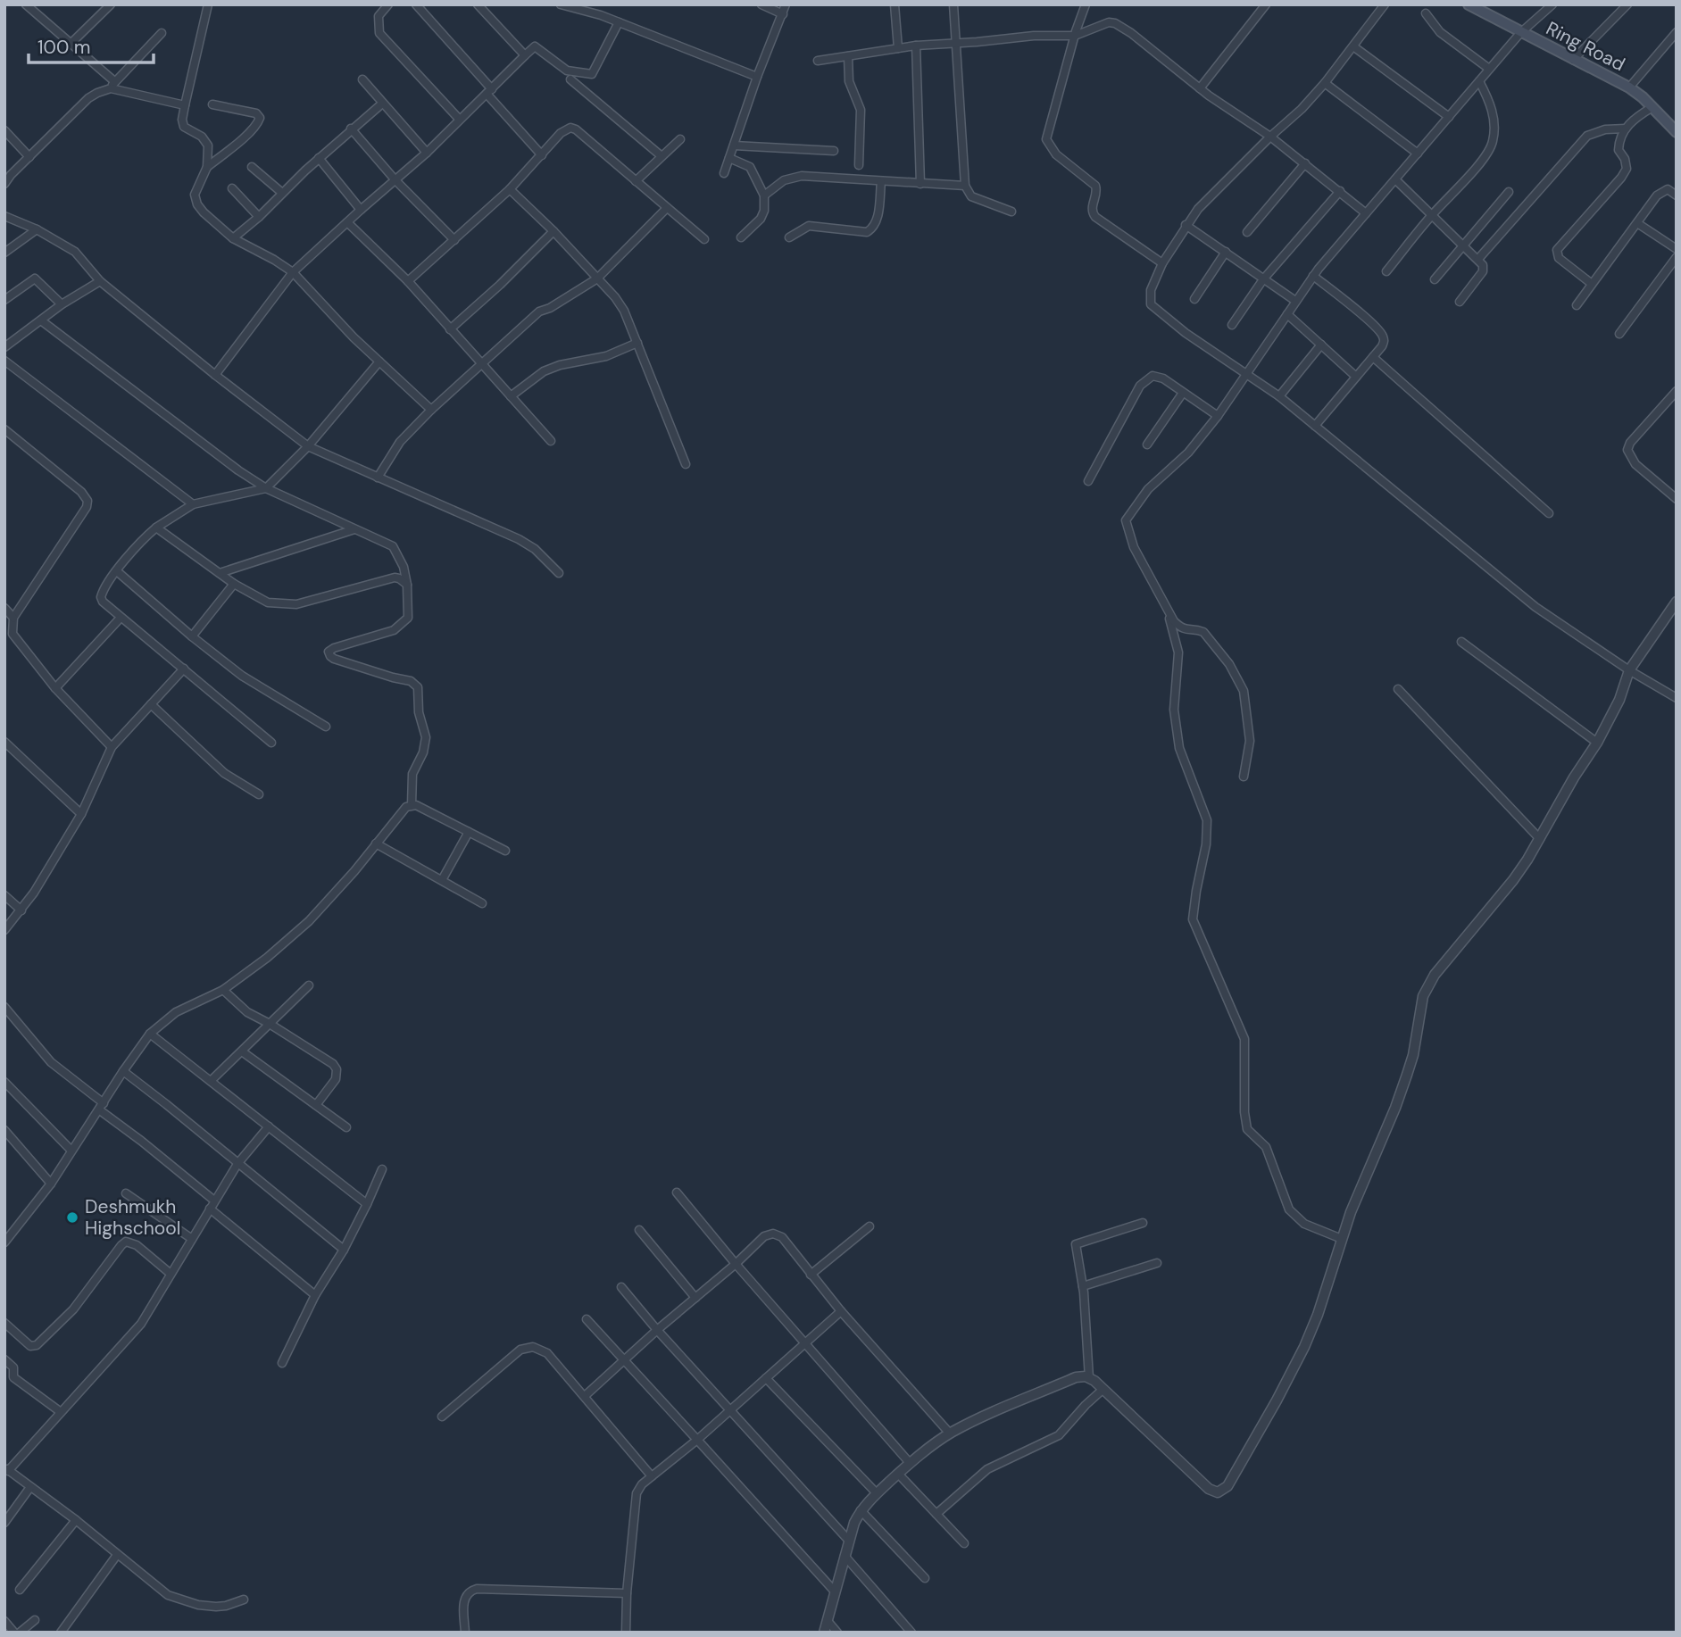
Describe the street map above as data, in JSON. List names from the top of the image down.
{
  "streets": {
    "main road": ["Ring Road"]
  },
  "places": ["Deshmukh Highschool"],
  "scale_bar": "100 m"
}
